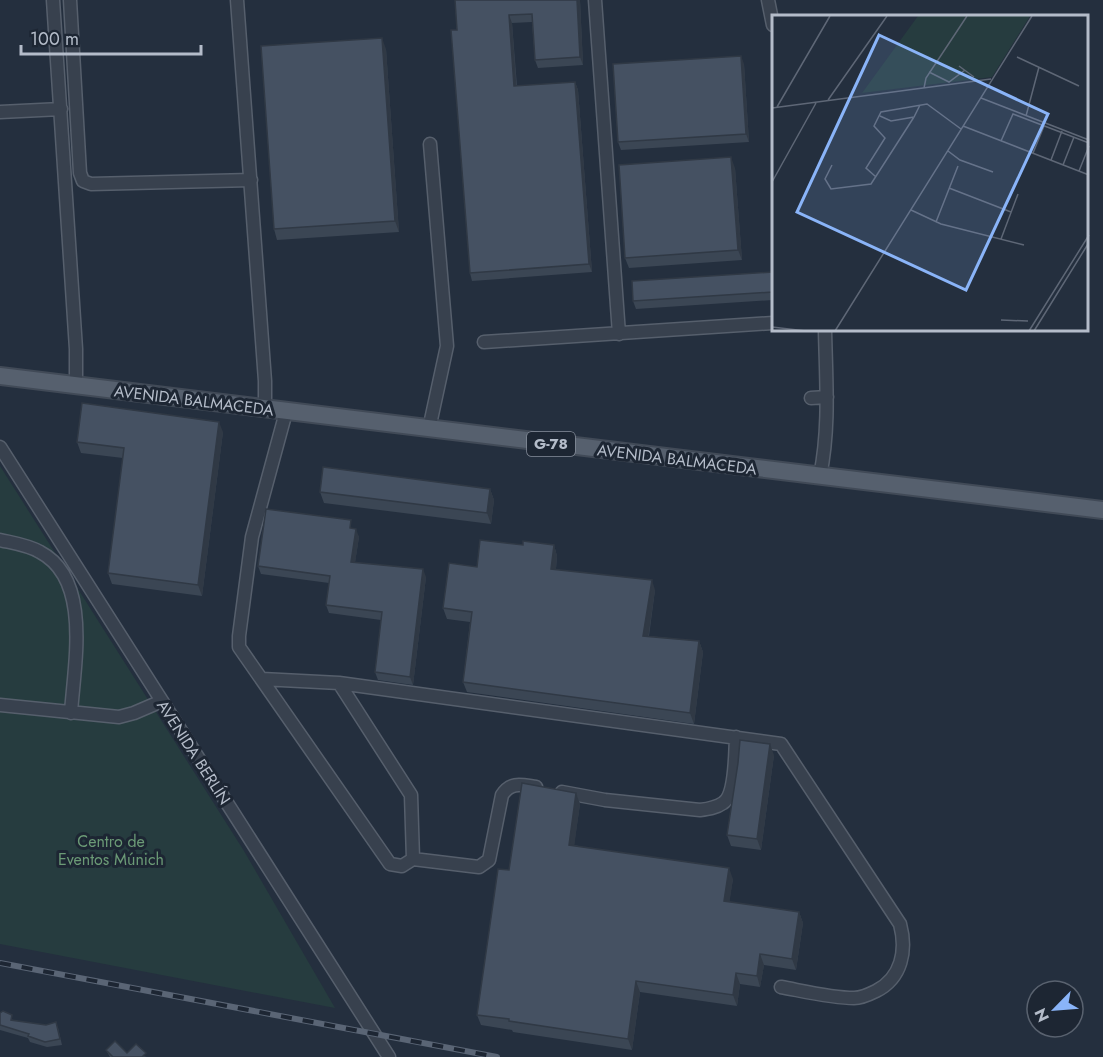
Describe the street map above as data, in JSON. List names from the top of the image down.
{
  "streets": {
    "main road": ["AVENIDA BALMACEDA", "G-78"],
    "street": ["AVENIDA BERLÍN"]
  },
  "parks": ["Centro de Eventos Múnich"],
  "scale_bar": "100 m",
  "north": "bottom left"
}
